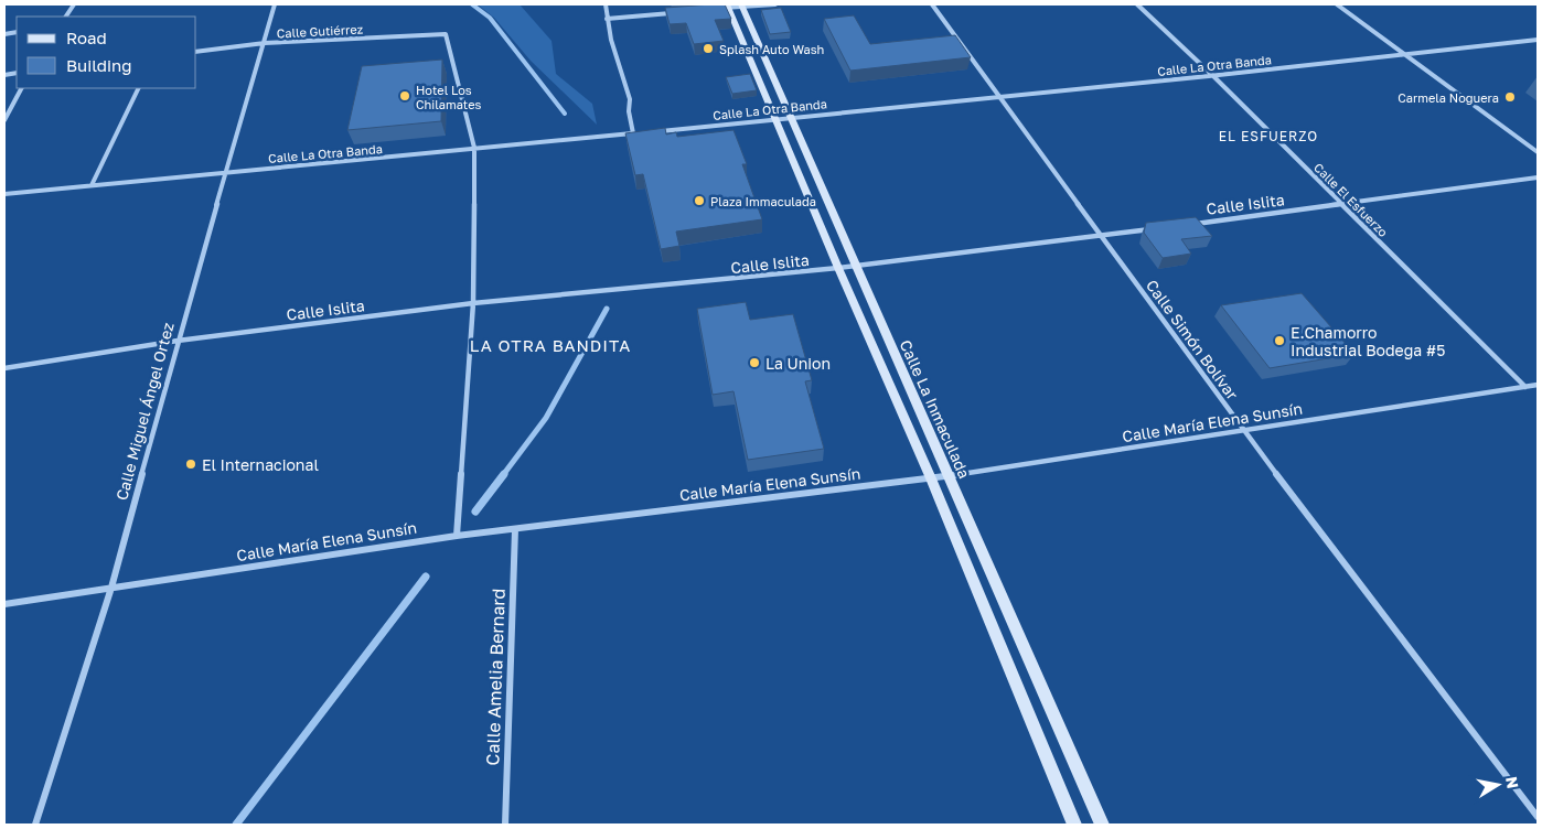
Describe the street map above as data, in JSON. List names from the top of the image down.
{
  "streets": {
    "main road": ["Calle La Inmaculada"],
    "street": [
      "Calle Gutiérrez",
      "Calle La Otra Banda",
      "Calle El Esfuerzo",
      "Calle Islita",
      "Calle Simón Bolívar",
      "Calle Miguel Ángel Ortez",
      "Calle María Elena Sunsín",
      "Calle Amelia Bernard"
    ]
  },
  "crossings": [
    ["Calle Gutiérrez", "Calle La Otra Banda"],
    ["Calle Gutiérrez", "Calle Miguel Ángel Ortez"],
    ["Calle La Otra Banda", "Calle El Esfuerzo"],
    ["Calle La Otra Banda", "Calle Simón Bolívar"],
    ["Calle La Otra Banda", "Calle La Inmaculada"],
    ["Calle La Otra Banda", "Calle Miguel Ángel Ortez"],
    ["Calle El Esfuerzo", "Calle Islita"],
    ["Calle El Esfuerzo", "Calle María Elena Sunsín"],
    ["Calle Islita", "Calle Simón Bolívar"],
    ["Calle Islita", "Calle La Inmaculada"],
    ["Calle Islita", "Calle Miguel Ángel Ortez"],
    ["Calle Simón Bolívar", "Calle María Elena Sunsín"],
    ["Calle La Inmaculada", "Calle María Elena Sunsín"],
    ["Calle Miguel Ángel Ortez", "Calle María Elena Sunsín"],
    ["Calle María Elena Sunsín", "Calle Amelia Bernard"]
  ],
  "districts": ["EL ESFUERZO", "LA OTRA BANDITA"],
  "places": [
    "Splash Auto Wash",
    "Hotel Los Chilamates",
    "Carmela Noguera",
    "Plaza Immaculada",
    "E.Chamorro Industrial Bodega #5",
    "La Union",
    "El Internacional"
  ],
  "legend": ["Road", "Building"],
  "north": "right"
}
